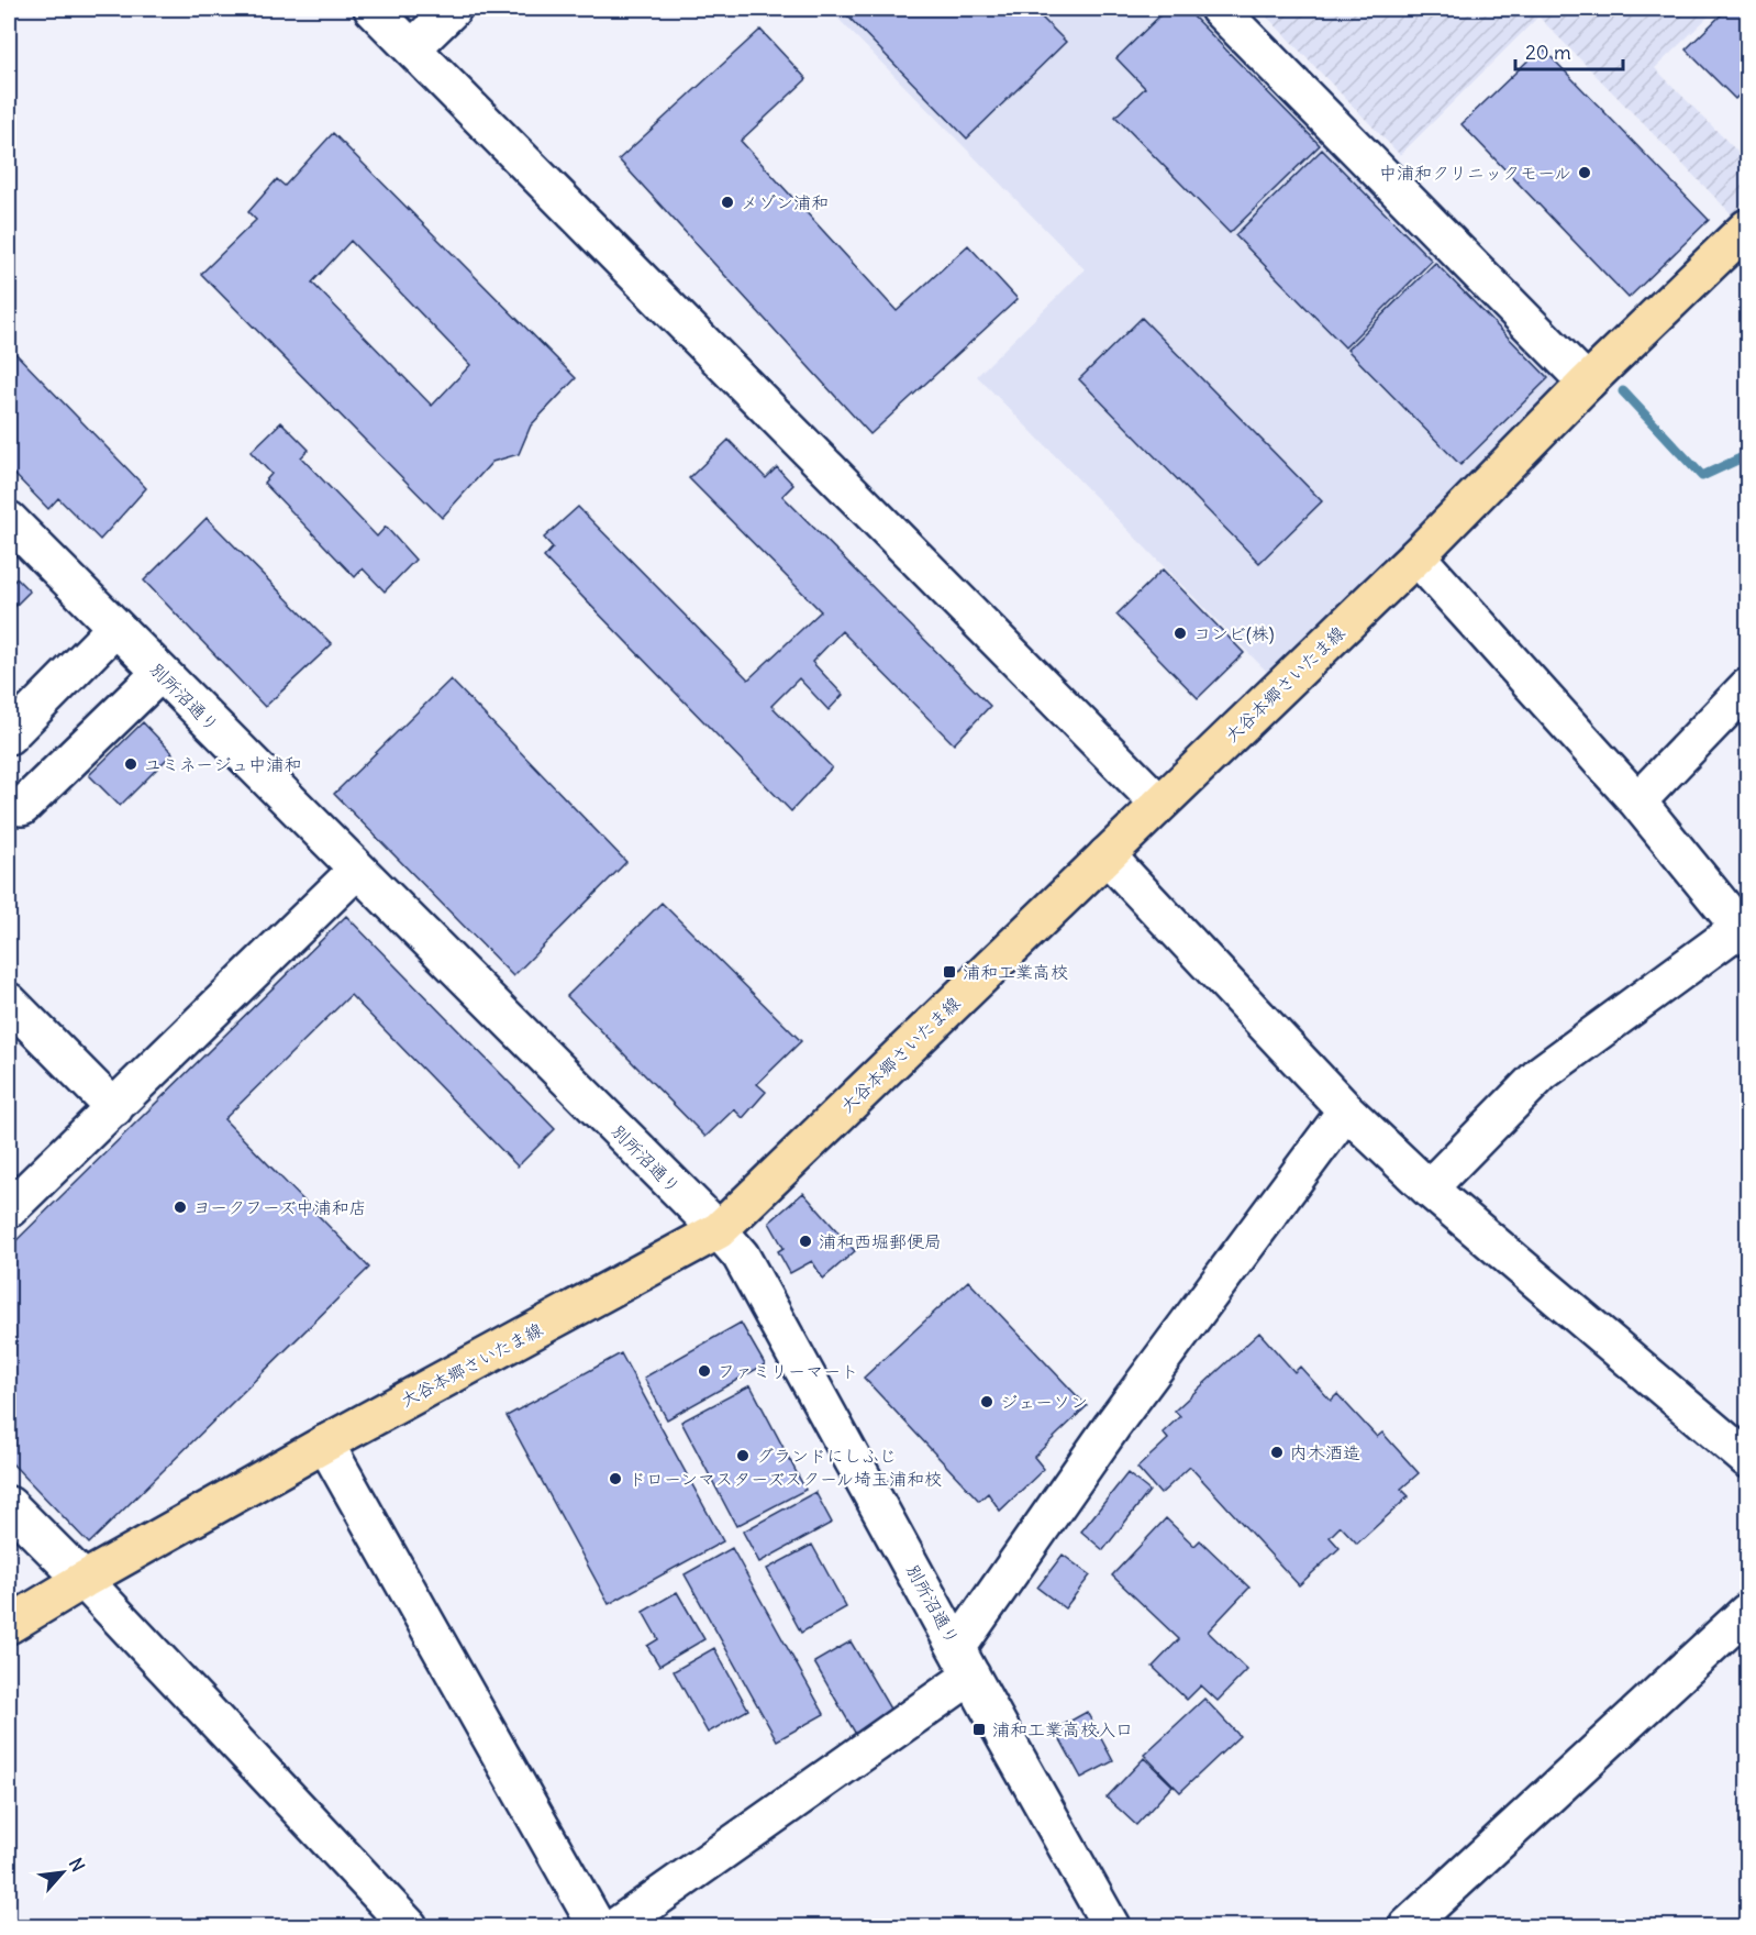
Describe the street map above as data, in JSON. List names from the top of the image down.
{
  "streets": {
    "main road": ["大谷本郷さいたま線"],
    "street": ["別所沼通り"]
  },
  "crossings": [
    ["大谷本郷さいたま線", "別所沼通り"]
  ],
  "places": {
    "other": [
      "中浦和クリニックモール",
      "メゾン浦和",
      "コンビ(株)",
      "ユミネージュ中浦和",
      "ヨークフーズ中浦和店",
      "浦和西堀郵便局",
      "ファミリーマート",
      "ジェーソン",
      "内木酒造",
      "グランドにしふじ",
      "ドローンマスターズスクール埼玉浦和校"
    ],
    "transit": ["浦和工業高校", "浦和工業高校入口"]
  },
  "scale_bar": "20 m",
  "north": "top right"
}
